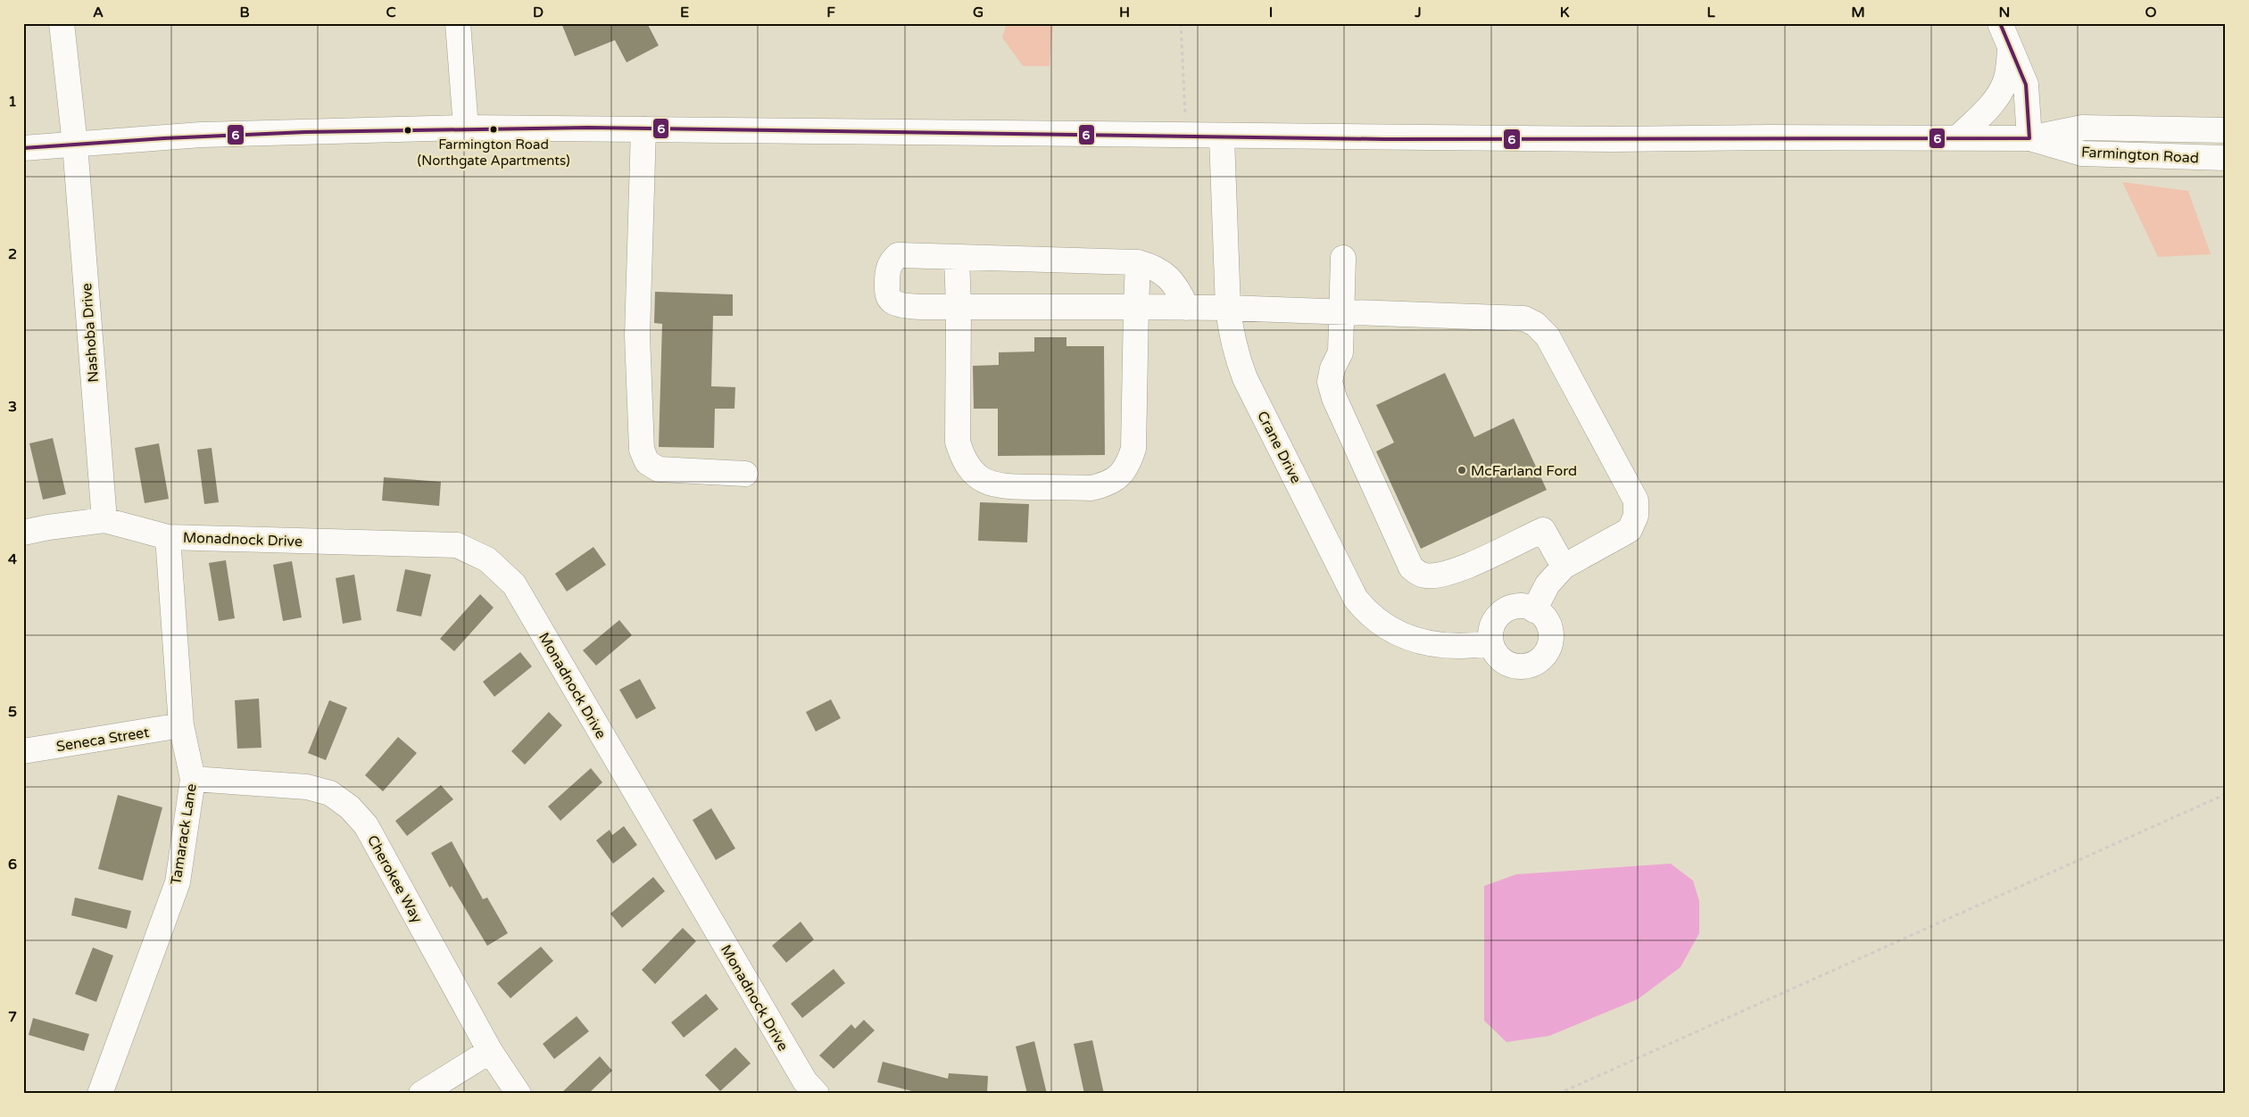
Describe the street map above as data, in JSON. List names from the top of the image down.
{
  "streets": {
    "main road": [
      "Farmington Road",
      "Nashoba Drive",
      "Crane Drive",
      "Monadnock Drive",
      "Seneca Street",
      "Tamarack Lane",
      "Cherokee Way"
    ]
  },
  "crossings": [
    ["Farmington Road", "Nashoba Drive"],
    ["Farmington Road", "Crane Drive"],
    ["Nashoba Drive", "Monadnock Drive"],
    ["Monadnock Drive", "Tamarack Lane"],
    ["Seneca Street", "Tamarack Lane"],
    ["Tamarack Lane", "Cherokee Way"]
  ],
  "places": ["Farmington Road (Northgate Apartments)", "McFarland Ford"],
  "lines": ["transit line 6"],
  "grid": {
    "columns": [
      "A",
      "B",
      "C",
      "D",
      "E",
      "F",
      "G",
      "H",
      "I",
      "J",
      "K",
      "L",
      "M",
      "N",
      "O"
    ],
    "rows": [
      "1",
      "2",
      "3",
      "4",
      "5",
      "6",
      "7"
    ]
  }
}
